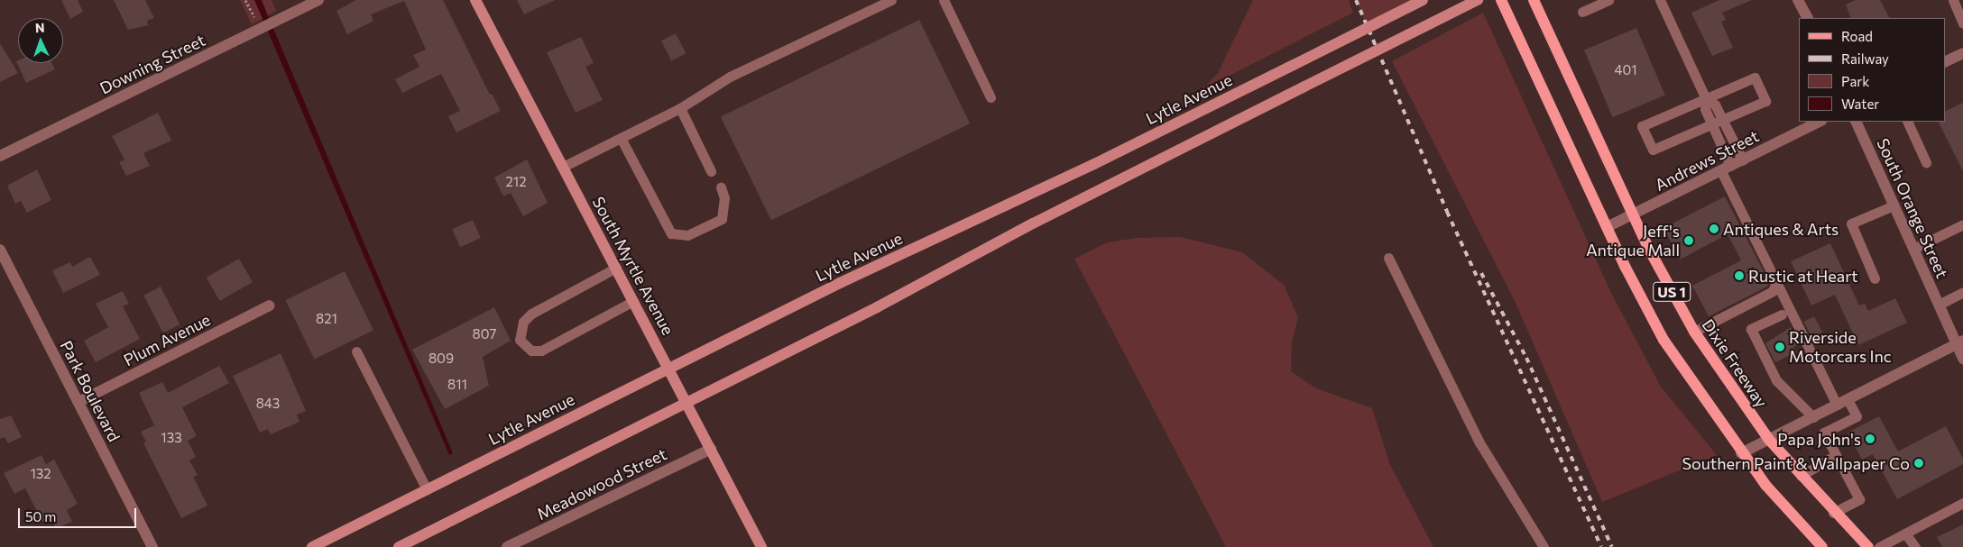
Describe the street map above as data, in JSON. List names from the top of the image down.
{
  "streets": {
    "main road": [
      "Lytle Avenue",
      "South Myrtle Avenue",
      "US 1",
      "Dixie Freeway"
    ],
    "street": [
      "Downing Street",
      "Andrews Street",
      "South Orange Street",
      "Plum Avenue",
      "Park Boulevard",
      "Meadowood Street"
    ]
  },
  "crossings": [
    ["Lytle Avenue", "South Myrtle Avenue"],
    ["Andrews Street", "US 1"],
    ["Andrews Street", "Dixie Freeway"],
    ["South Myrtle Avenue", "Meadowood Street"],
    ["Plum Avenue", "Park Boulevard"]
  ],
  "places": [
    "Antiques & Arts",
    "Jeff's Antique Mall",
    "Rustic at Heart",
    "Riverside Motorcars Inc",
    "Papa John's",
    "Southern Paint & Wallpaper Co"
  ],
  "house_numbers": [
    "401",
    "212",
    "821",
    "807",
    "809",
    "811",
    "843",
    "133",
    "132"
  ],
  "legend": [
    "Road",
    "Railway",
    "Park",
    "Water"
  ],
  "scale_bar": "50 m",
  "north": "top"
}
